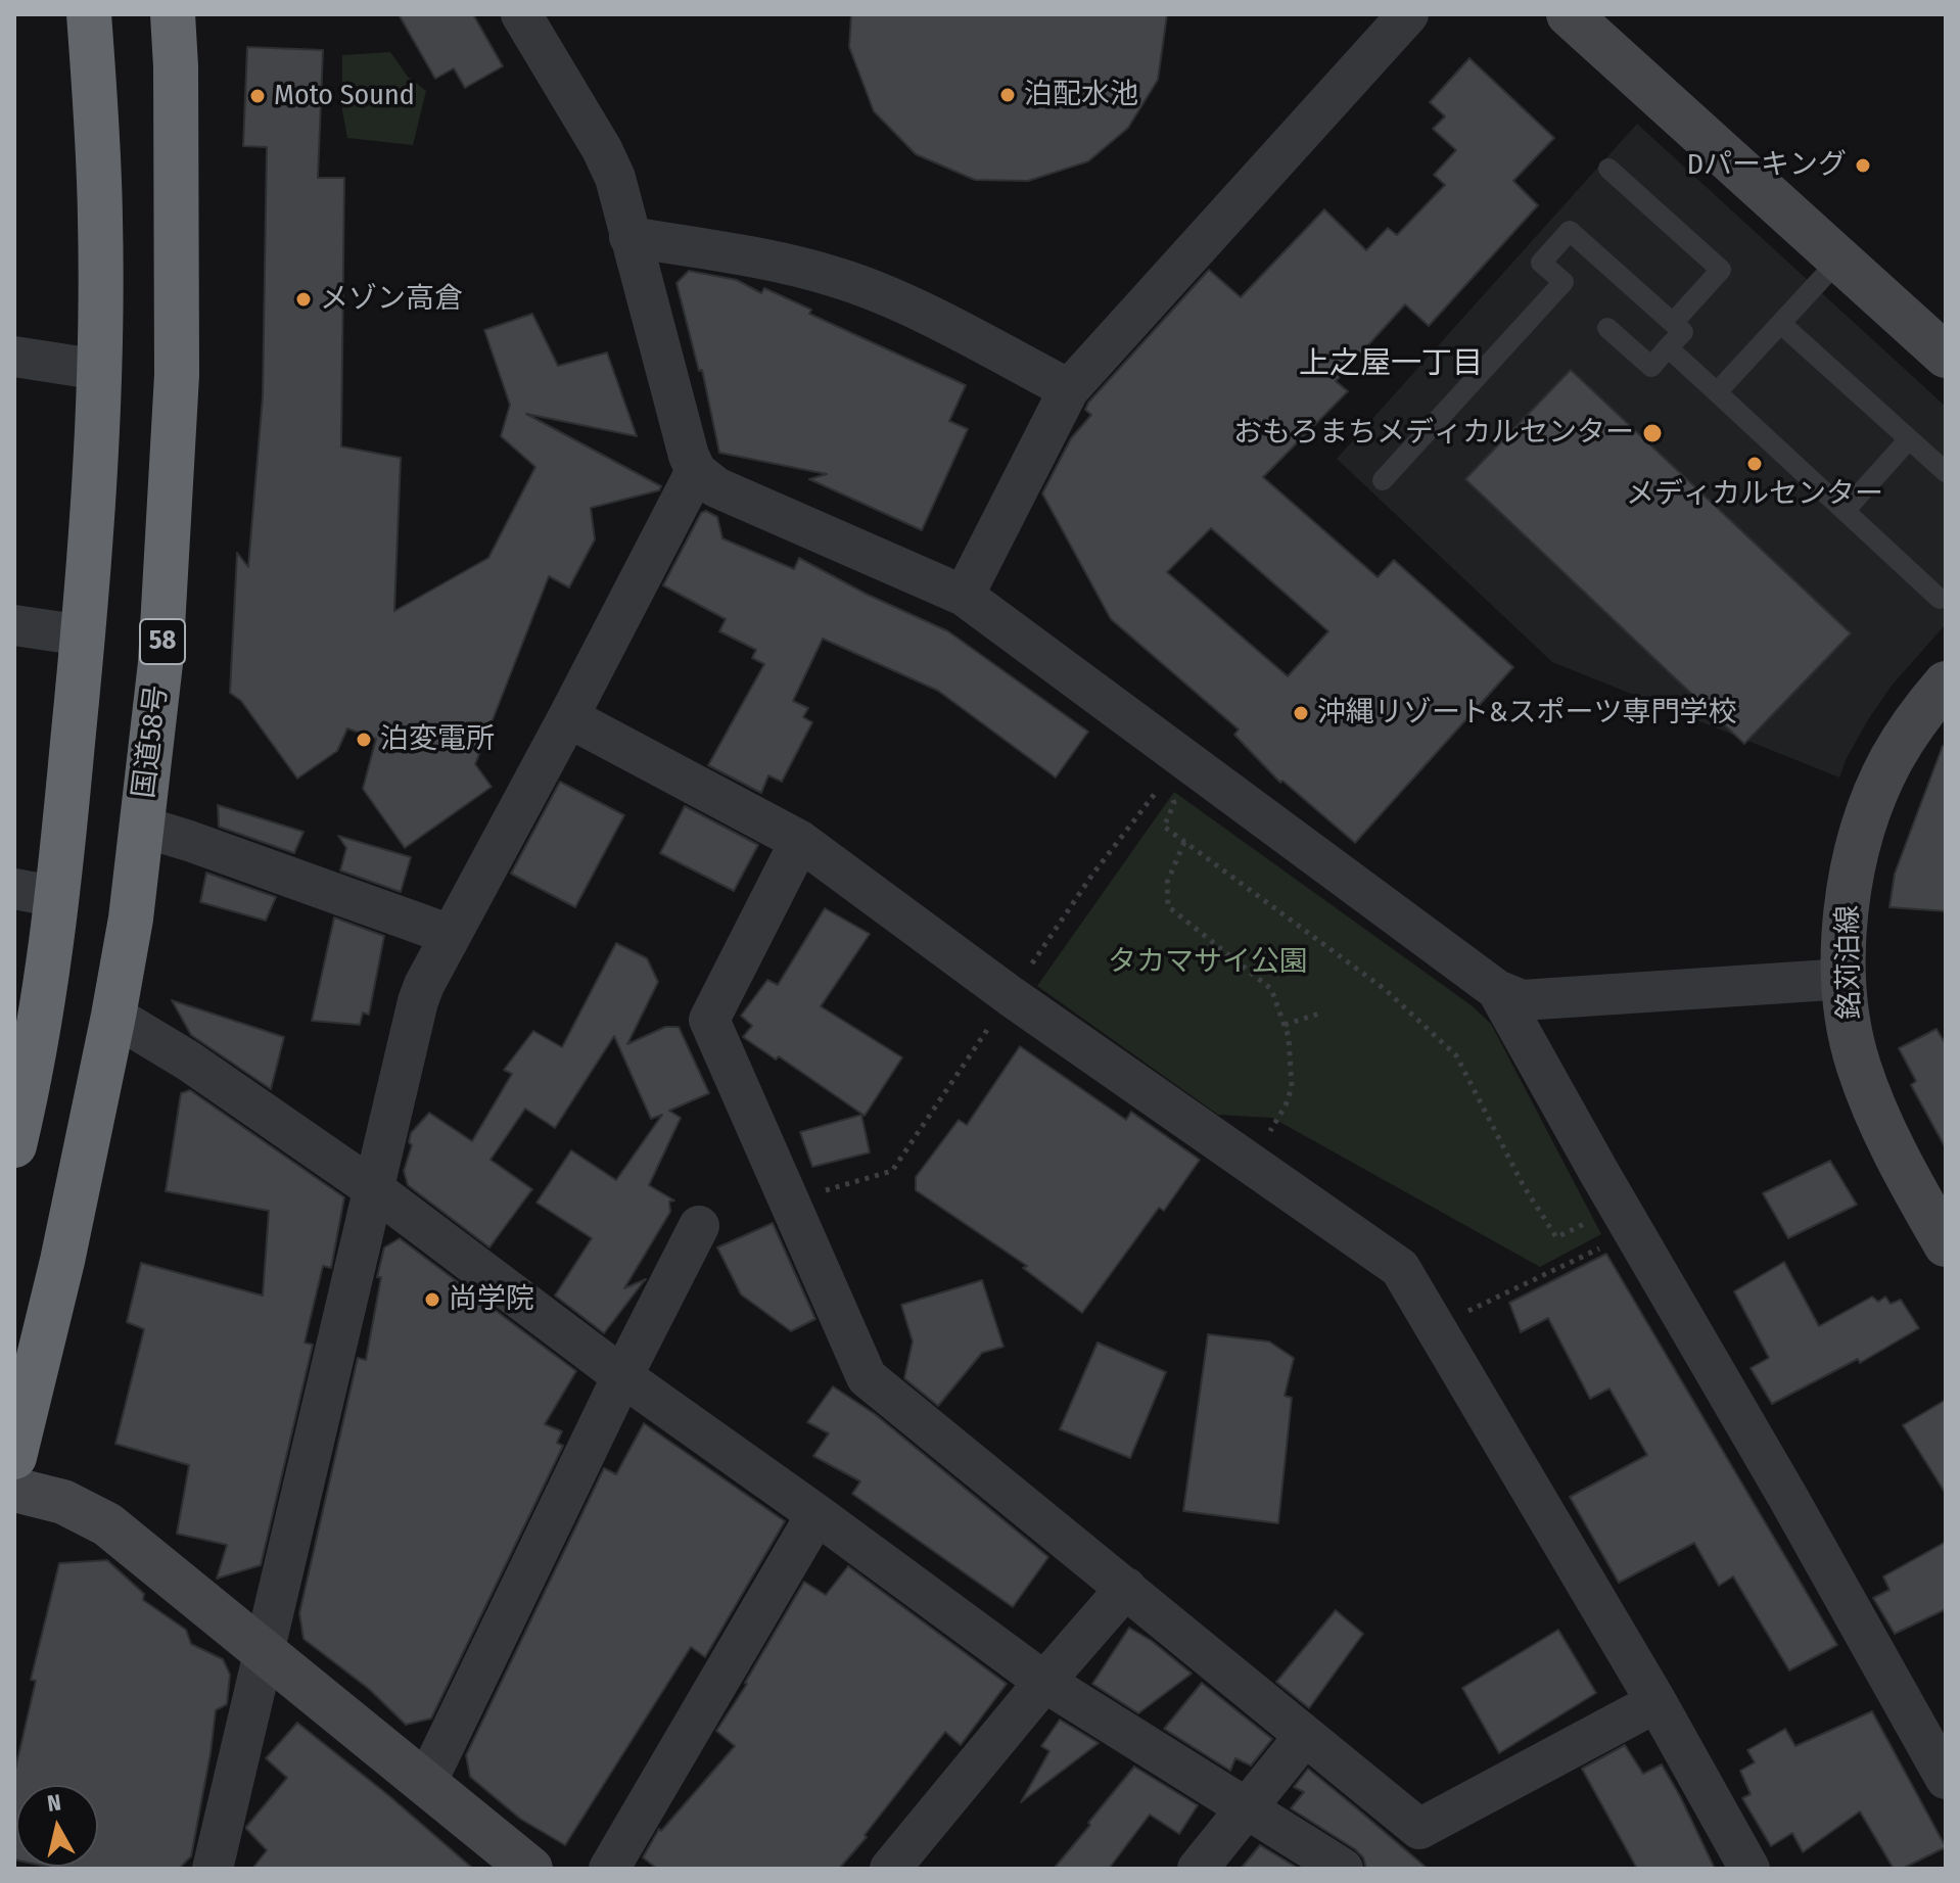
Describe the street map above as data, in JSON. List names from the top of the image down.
{
  "streets": {
    "highway": ["58", "国道58号"],
    "street": ["銘苅泊線"]
  },
  "districts": ["上之屋一丁目"],
  "parks": ["タカマサイ公園"],
  "places": [
    "泊配水池",
    "Moto Sound",
    "Dパーキング",
    "メゾン高倉",
    "おもろまちメディカルセンター",
    "メディカルセンター",
    "沖縄リゾート&スポーツ専門学校",
    "泊変電所",
    "尚学院"
  ],
  "north": "top"
}
